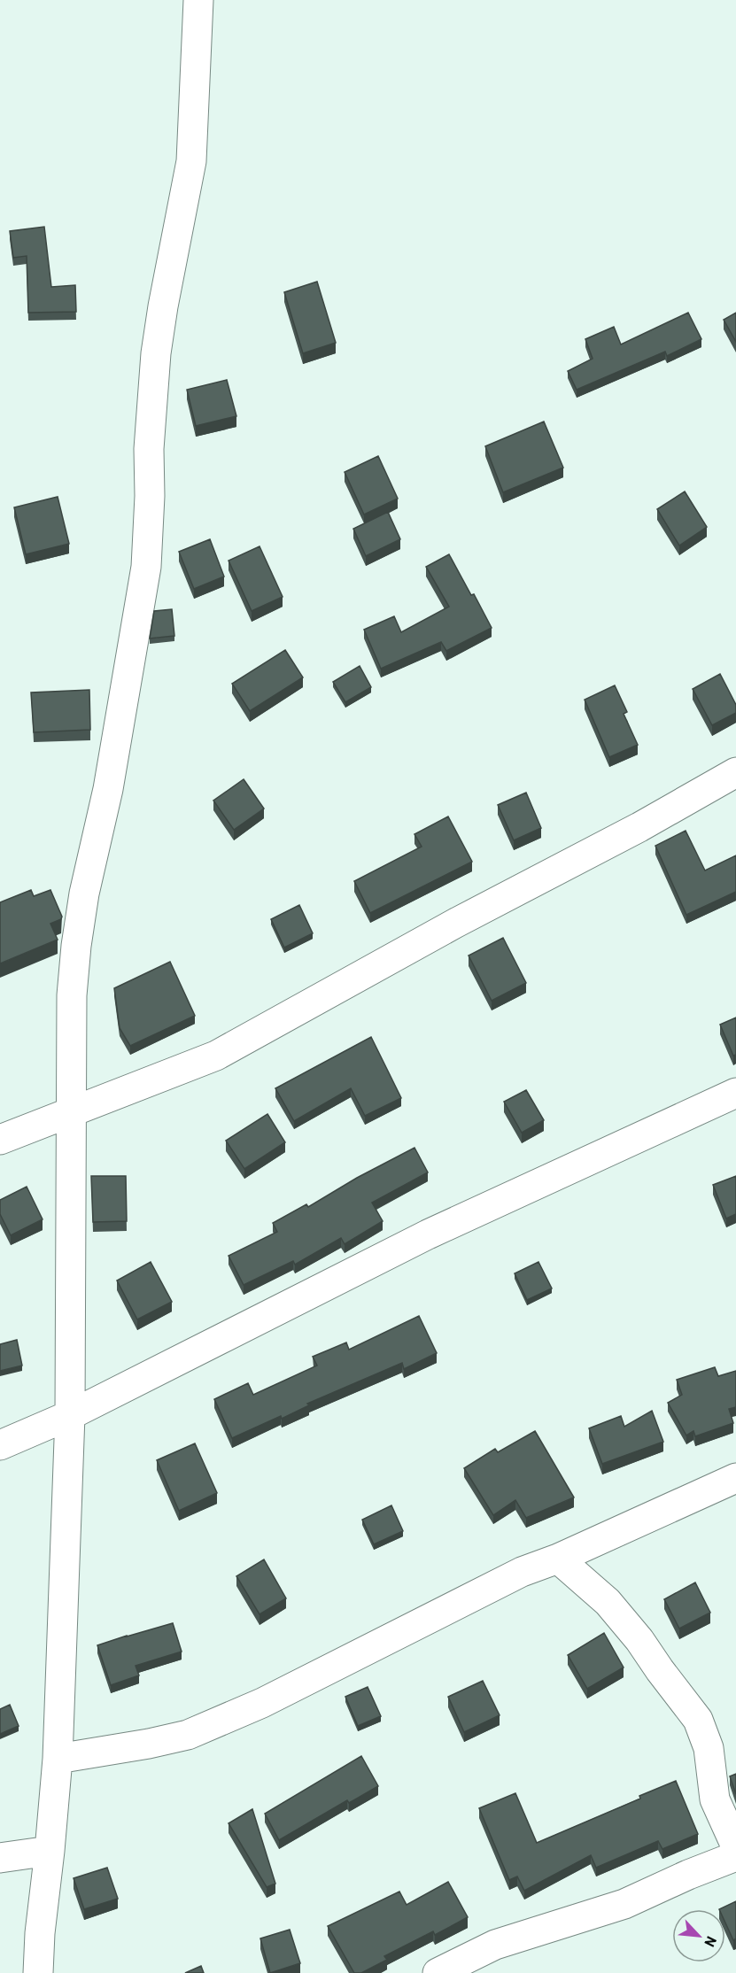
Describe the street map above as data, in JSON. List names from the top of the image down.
{
  "north": "bottom right"
}
